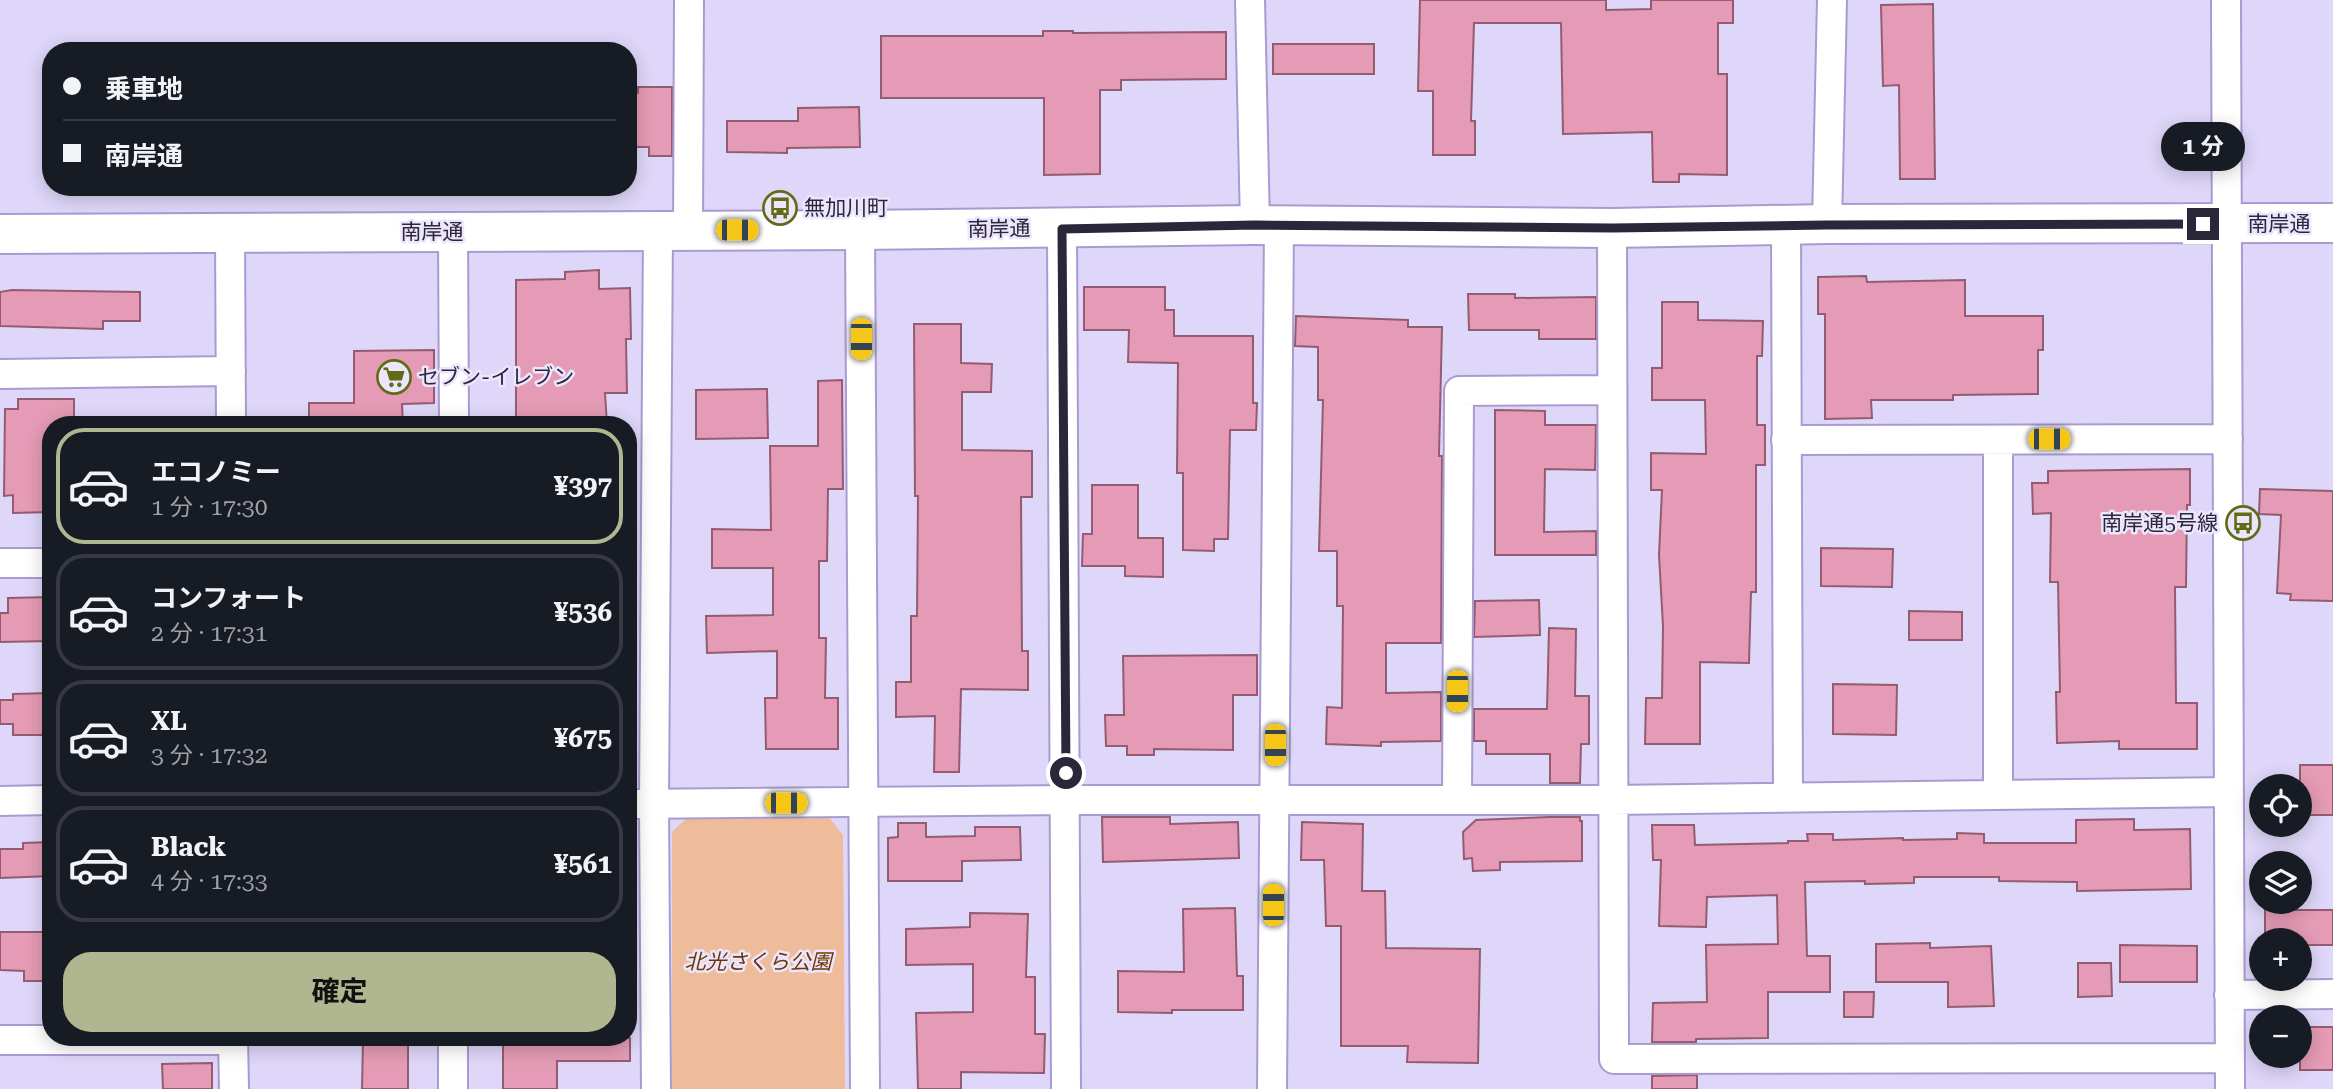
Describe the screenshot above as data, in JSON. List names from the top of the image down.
{
  "streets": {
    "main road": ["南岸通"]
  },
  "parks": ["北光さくら公園"],
  "places": {
    "bus stop": ["無加川町", "南岸通5号線"],
    "supermarket": ["セブン-イレブン"]
  },
  "page": {
    "banner": ["乗車地", "南岸通"],
    "bubble": "1 分",
    "list": [
      {
        "name": "エコノミー",
        "note": "1 分 · 17:30",
        "value": "¥397"
      },
      {
        "name": "コンフォート",
        "note": "2 分 · 17:31",
        "value": "¥536"
      },
      {
        "name": "XL",
        "note": "3 分 · 17:32",
        "value": "¥675"
      },
      {
        "name": "Black",
        "note": "4 分 · 17:33",
        "value": "¥561"
      }
    ],
    "map_buttons": ["+", "−"],
    "buttons": "確定"
  }
}
